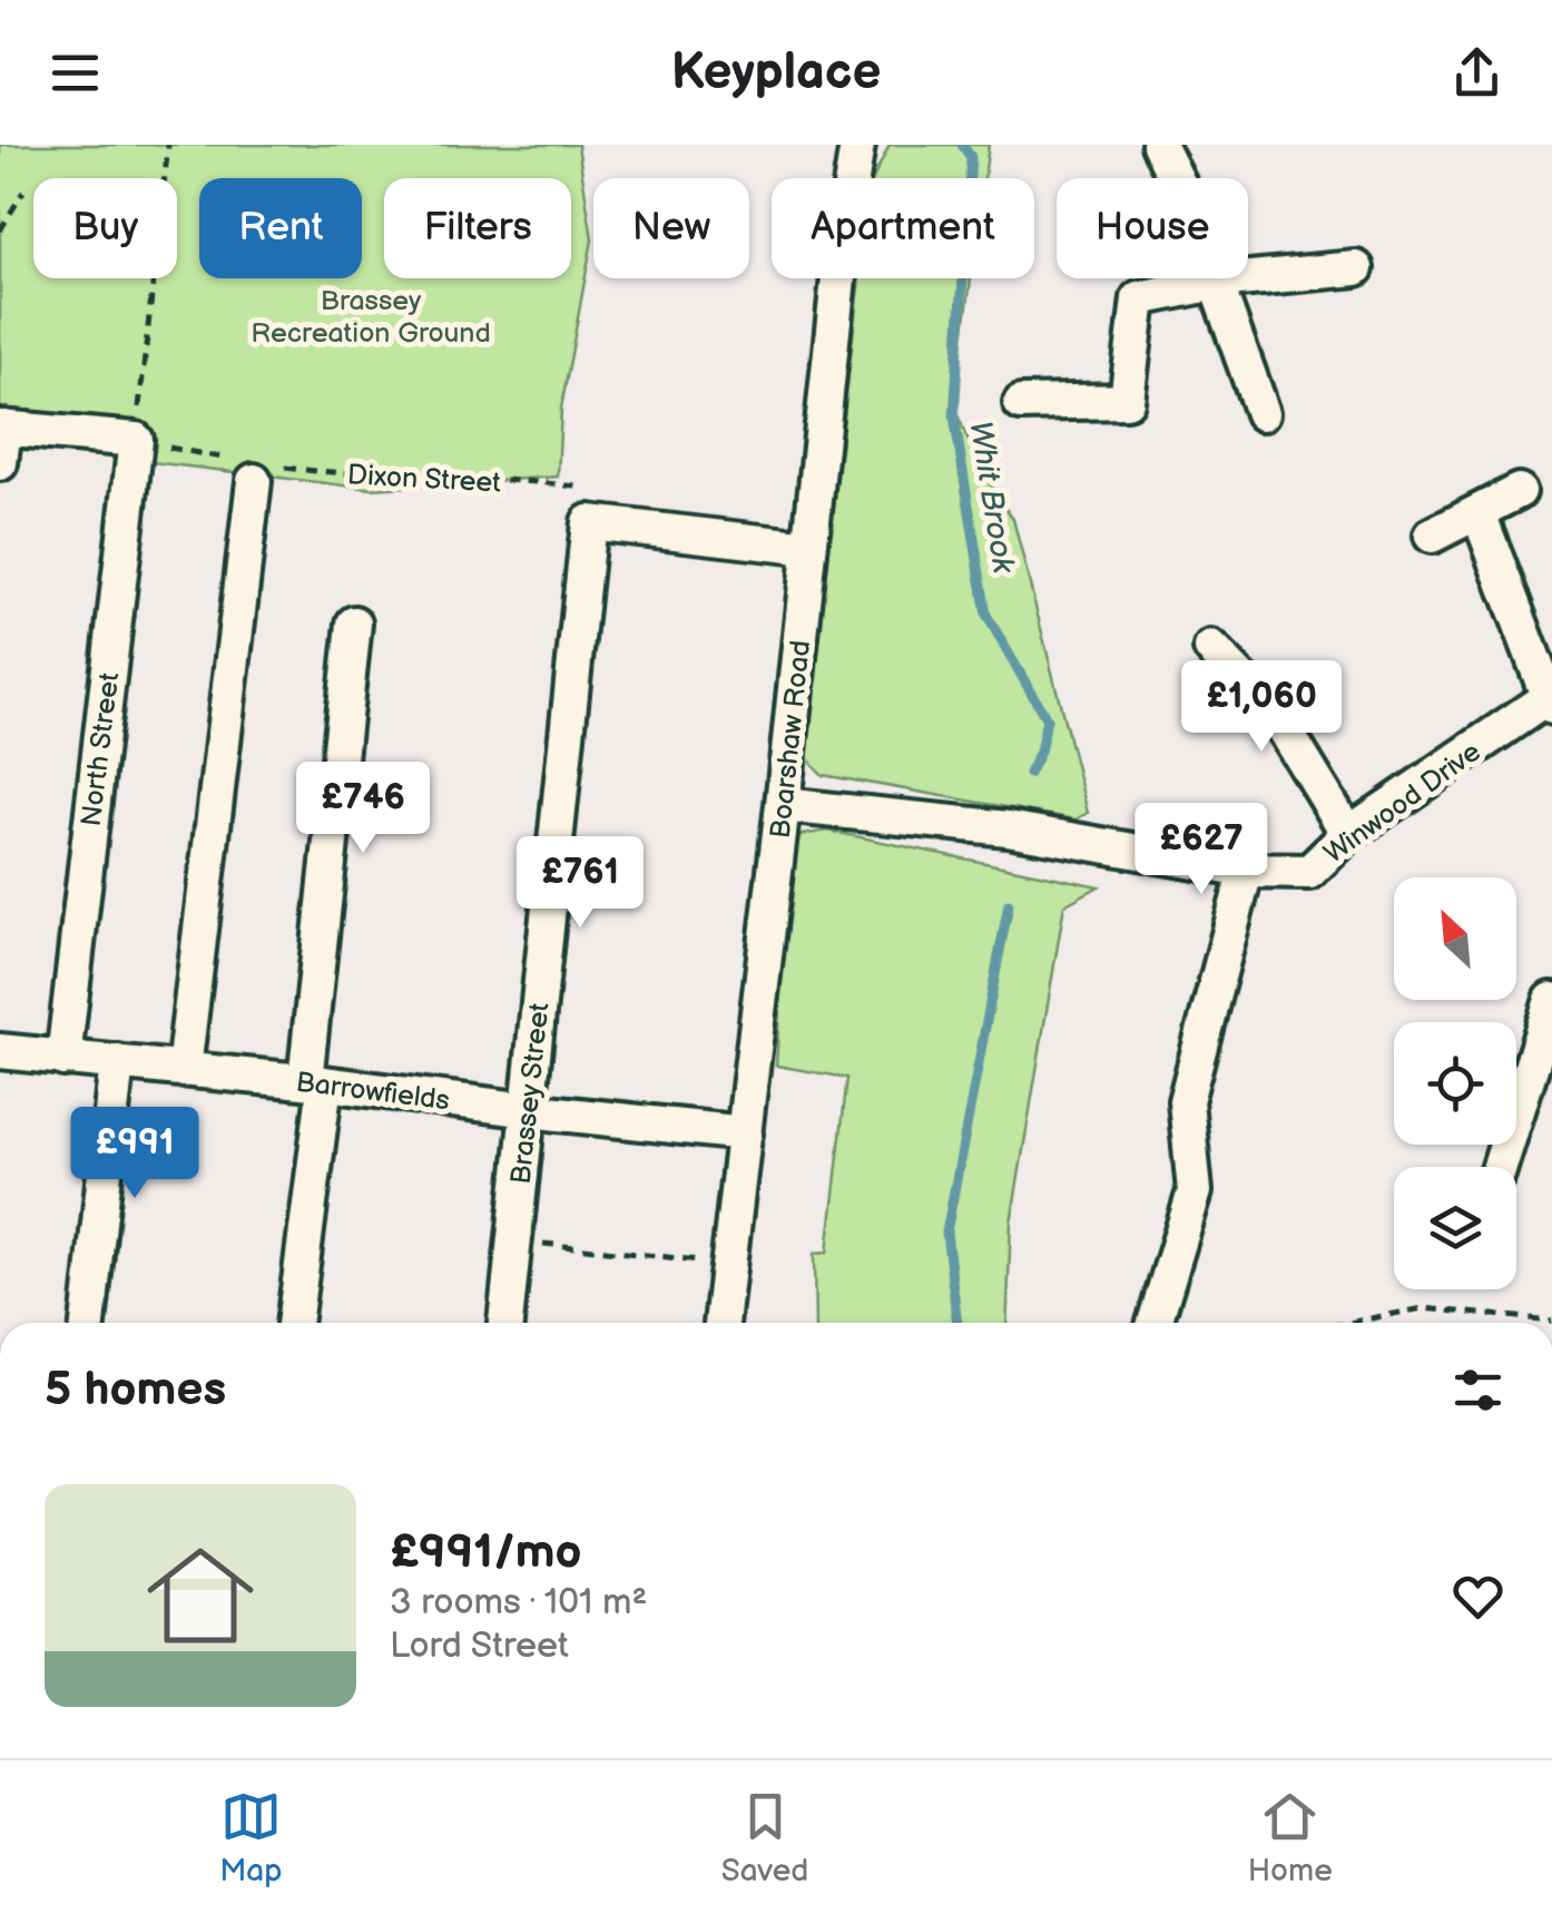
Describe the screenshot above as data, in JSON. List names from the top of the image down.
{
  "streets": {
    "street": [
      "Boarshaw Road",
      "North Street",
      "Winwood Drive",
      "Barrowfields",
      "Brassey Street"
    ],
    "path": ["Dixon Street"]
  },
  "crossings": [
    ["Dixon Street", "North Street"],
    ["Dixon Street", "Brassey Street"],
    ["Boarshaw Road", "Winwood Drive"],
    ["Boarshaw Road", "Barrowfields"],
    ["North Street", "Barrowfields"],
    ["Barrowfields", "Brassey Street"]
  ],
  "water": ["Whit Brook"],
  "parks": ["Brassey Recreation Ground"],
  "north": "top left",
  "page": {
    "header": "Keyplace",
    "chip": [
      "Buy",
      "Rent",
      "Filters",
      "New",
      "Apartment",
      "House"
    ],
    "price": [
      "£1,060",
      "£746",
      "£627",
      "£761",
      "£991"
    ],
    "heading": "5 homes",
    "list": [
      {
        "name": "£991/mo",
        "note": "3 rooms · 101 m² · Lord Street"
      }
    ],
    "tabs": ["Map", "Saved", "Home"]
  }
}
